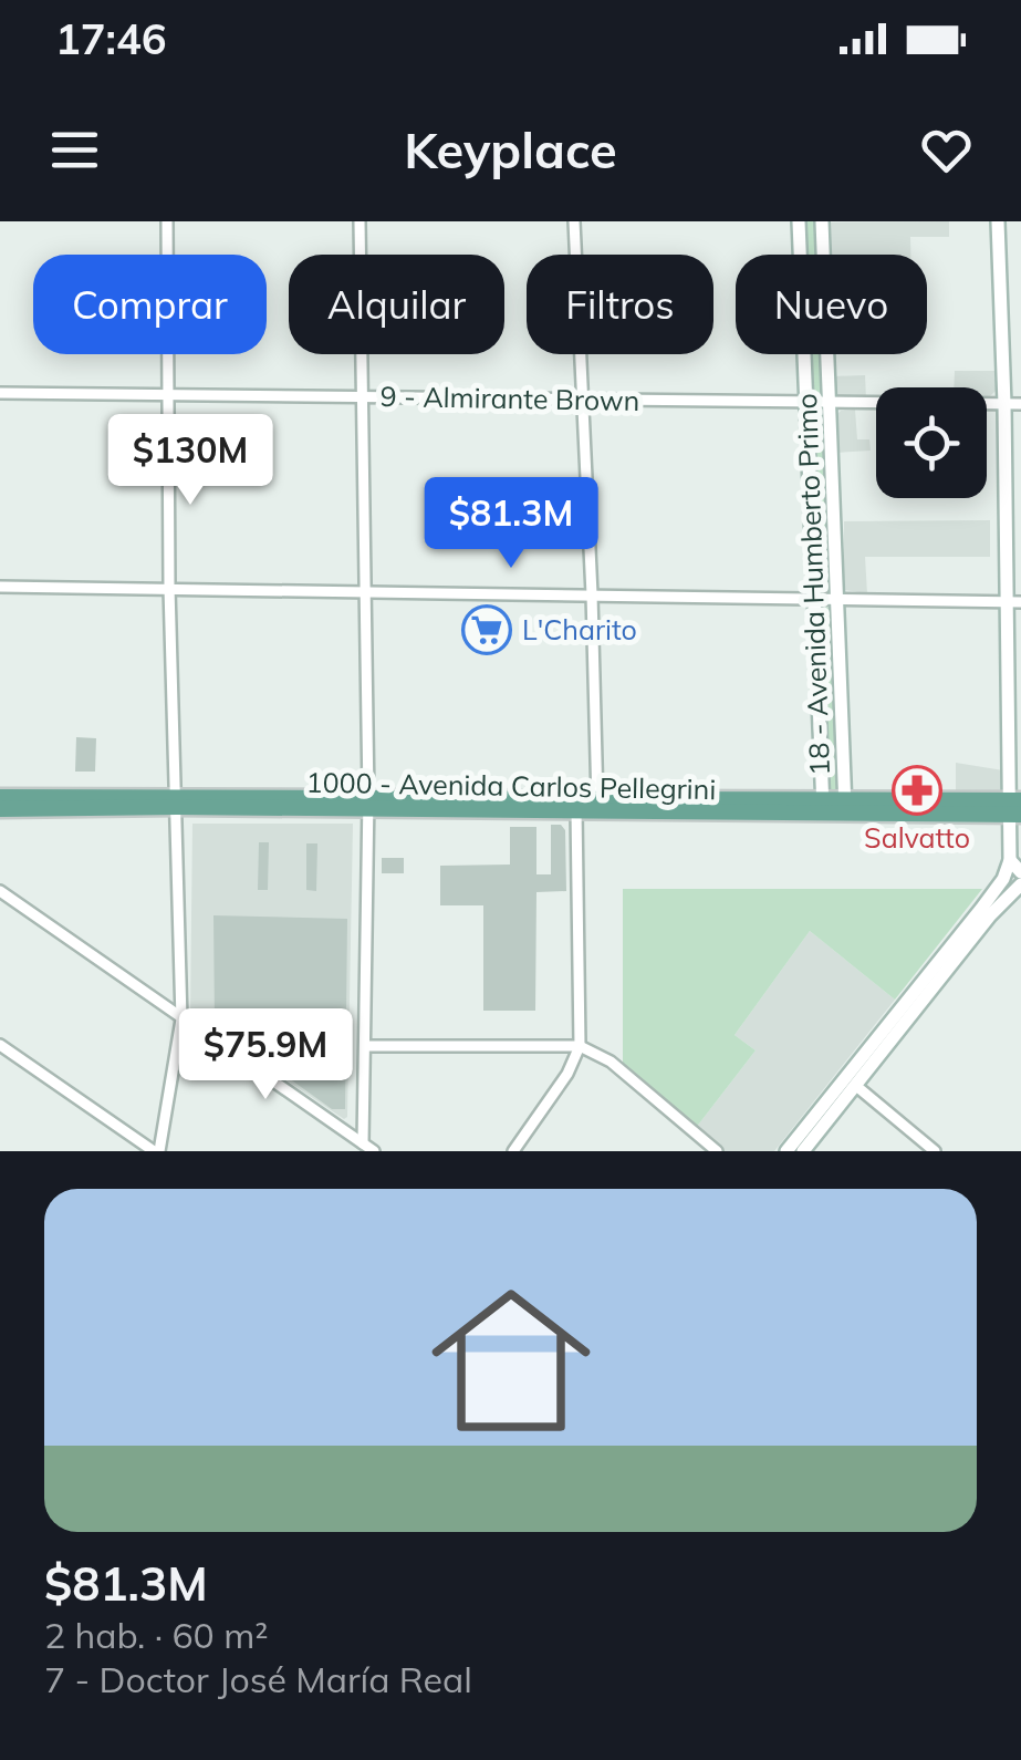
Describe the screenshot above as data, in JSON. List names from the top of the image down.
{
  "streets": {
    "main road": ["18 - Avenida Humberto Primo", "1000 - Avenida Carlos Pellegrini"],
    "street": ["9 - Almirante Brown"]
  },
  "crossings": [
    ["9 - Almirante Brown", "18 - Avenida Humberto Primo"],
    ["18 - Avenida Humberto Primo", "1000 - Avenida Carlos Pellegrini"]
  ],
  "places": {
    "supermarket": ["L'Charito"],
    "pharmacy": ["Salvatto"]
  },
  "page": {
    "status": "17:46",
    "header": "Keyplace",
    "chip": [
      "Comprar",
      "Alquilar",
      "Filtros",
      "Nuevo"
    ],
    "price": ["$130M", "$81.3M", "$75.9M"],
    "list": [
      {
        "name": "$81.3M",
        "note": "2 hab. · 60 m² · 7 - Doctor José María Real"
      }
    ]
  }
}
